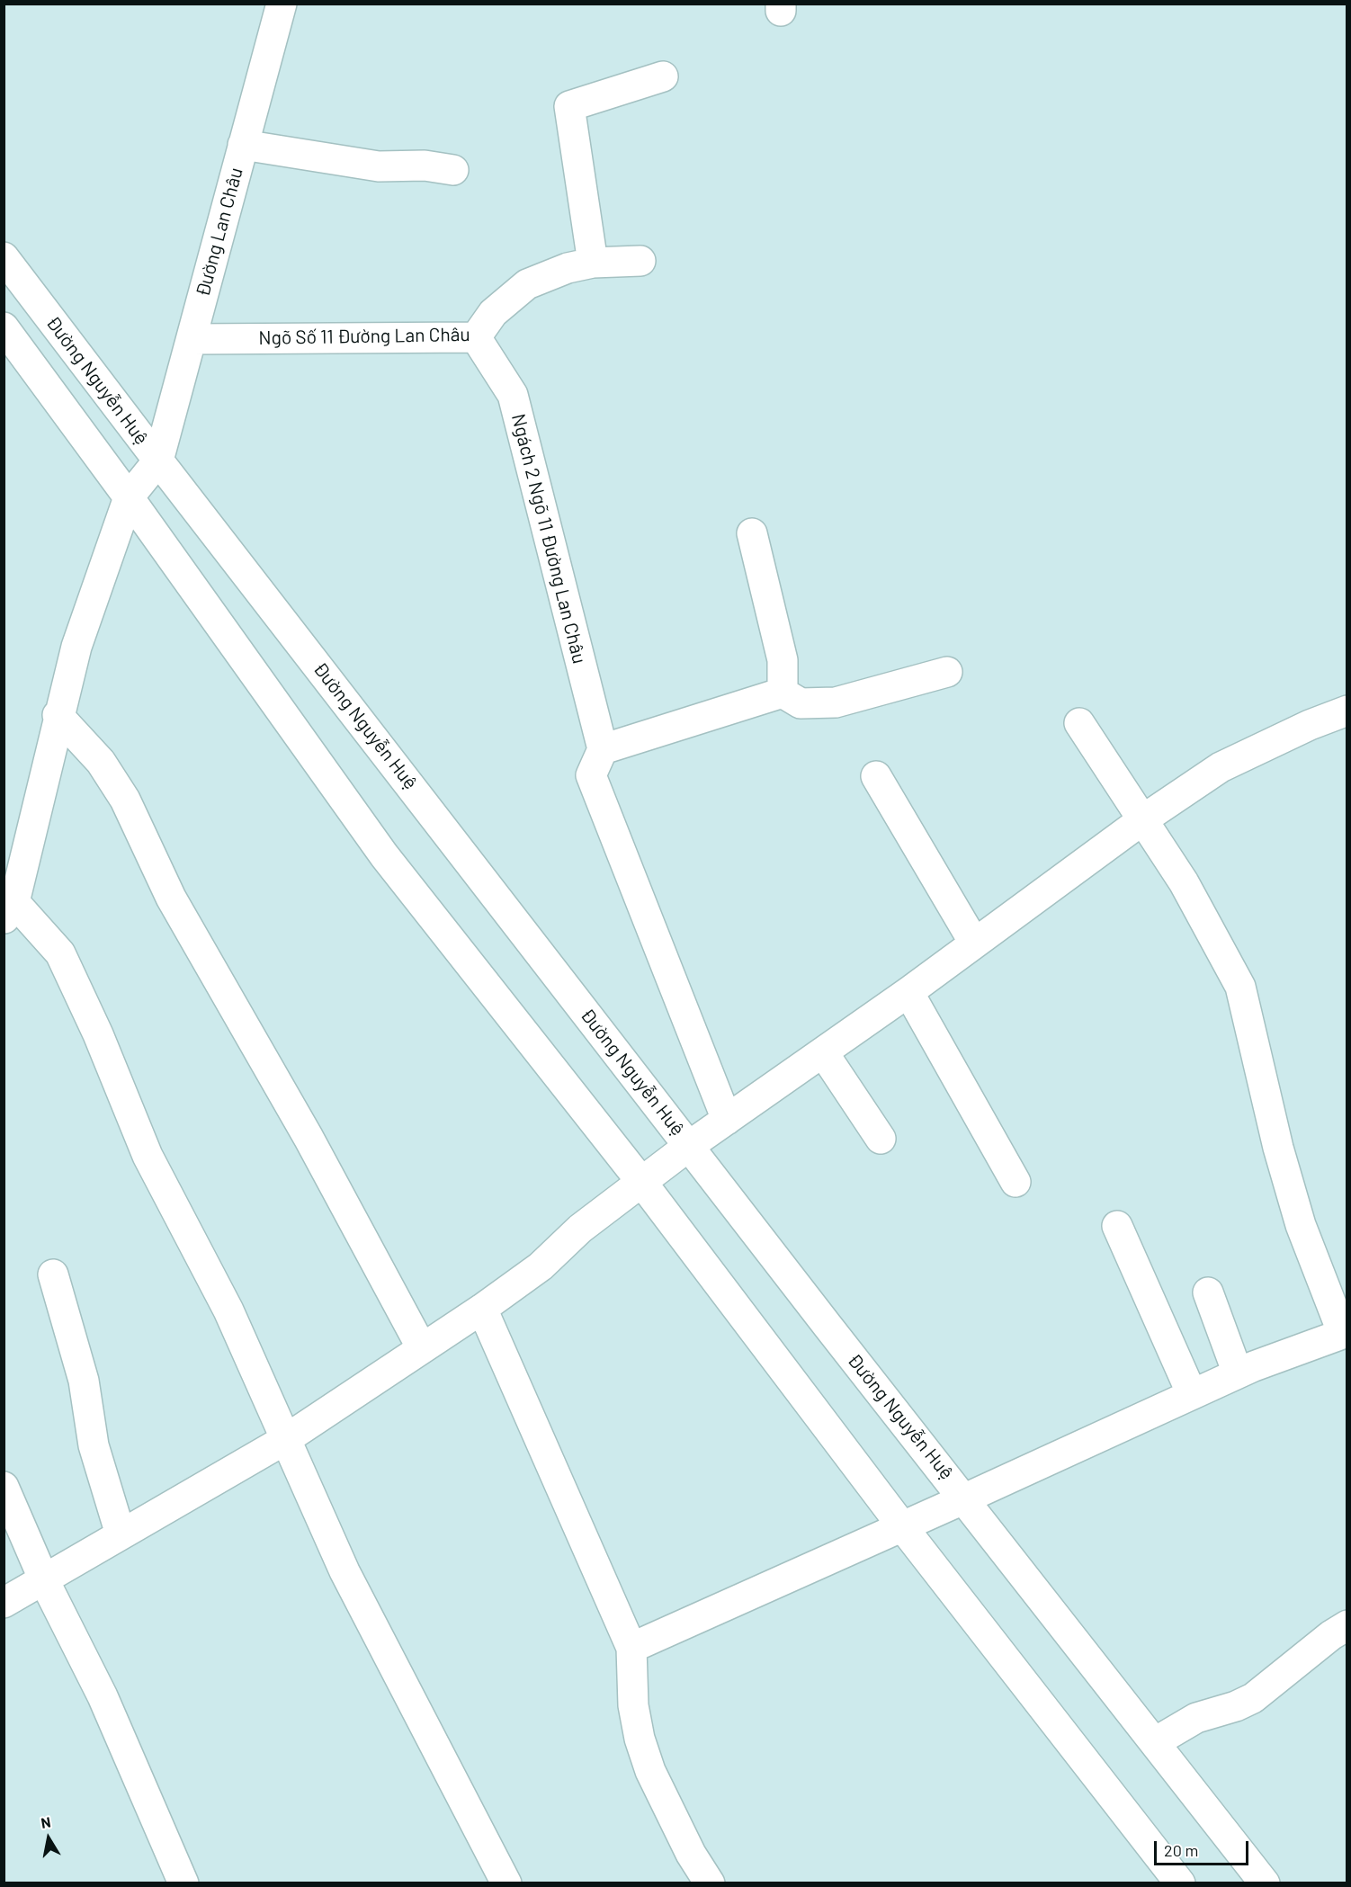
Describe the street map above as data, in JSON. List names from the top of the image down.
{
  "streets": {
    "street": [
      "Đường Lan Châu",
      "Ngõ Số 11 Đường Lan Châu",
      "Đường Nguyễn Huệ",
      "Ngách 2 Ngõ 11 Đường Lan Châu"
    ]
  },
  "crossings": [
    ["Đường Lan Châu", "Ngõ Số 11 Đường Lan Châu"],
    ["Đường Lan Châu", "Đường Nguyễn Huệ"],
    ["Ngõ Số 11 Đường Lan Châu", "Ngách 2 Ngõ 11 Đường Lan Châu"]
  ],
  "scale_bar": "20 m",
  "north": "top"
}
